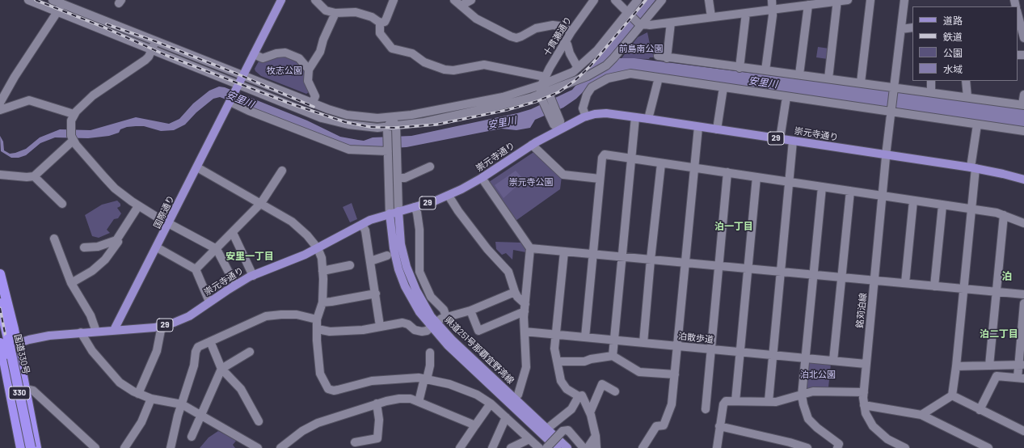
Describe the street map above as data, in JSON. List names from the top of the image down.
{
  "streets": {
    "highway": ["国道330号", "330"],
    "main road": [
      "崇元寺通り",
      "29",
      "国際通り",
      "県道251号那覇宜野湾線"
    ],
    "street": ["十貫瀬通り", "銘苅泊線", "泊散歩道"]
  },
  "crossings": [
    ["崇元寺通り", "国際通り"],
    ["崇元寺通り", "銘苅泊線"],
    ["崇元寺通り", "県道251号那覇宜野湾線"],
    ["崇元寺通り", "330"],
    ["銘苅泊線", "泊散歩道"]
  ],
  "districts": [
    "泊一丁目",
    "安里一丁目",
    "泊",
    "泊二丁目"
  ],
  "water": ["安里川"],
  "parks": [
    "前島南公園",
    "牧志公園",
    "崇元寺公園",
    "泊北公園"
  ],
  "legend": [
    "道路",
    "鉄道",
    "公園",
    "水域"
  ]
}
